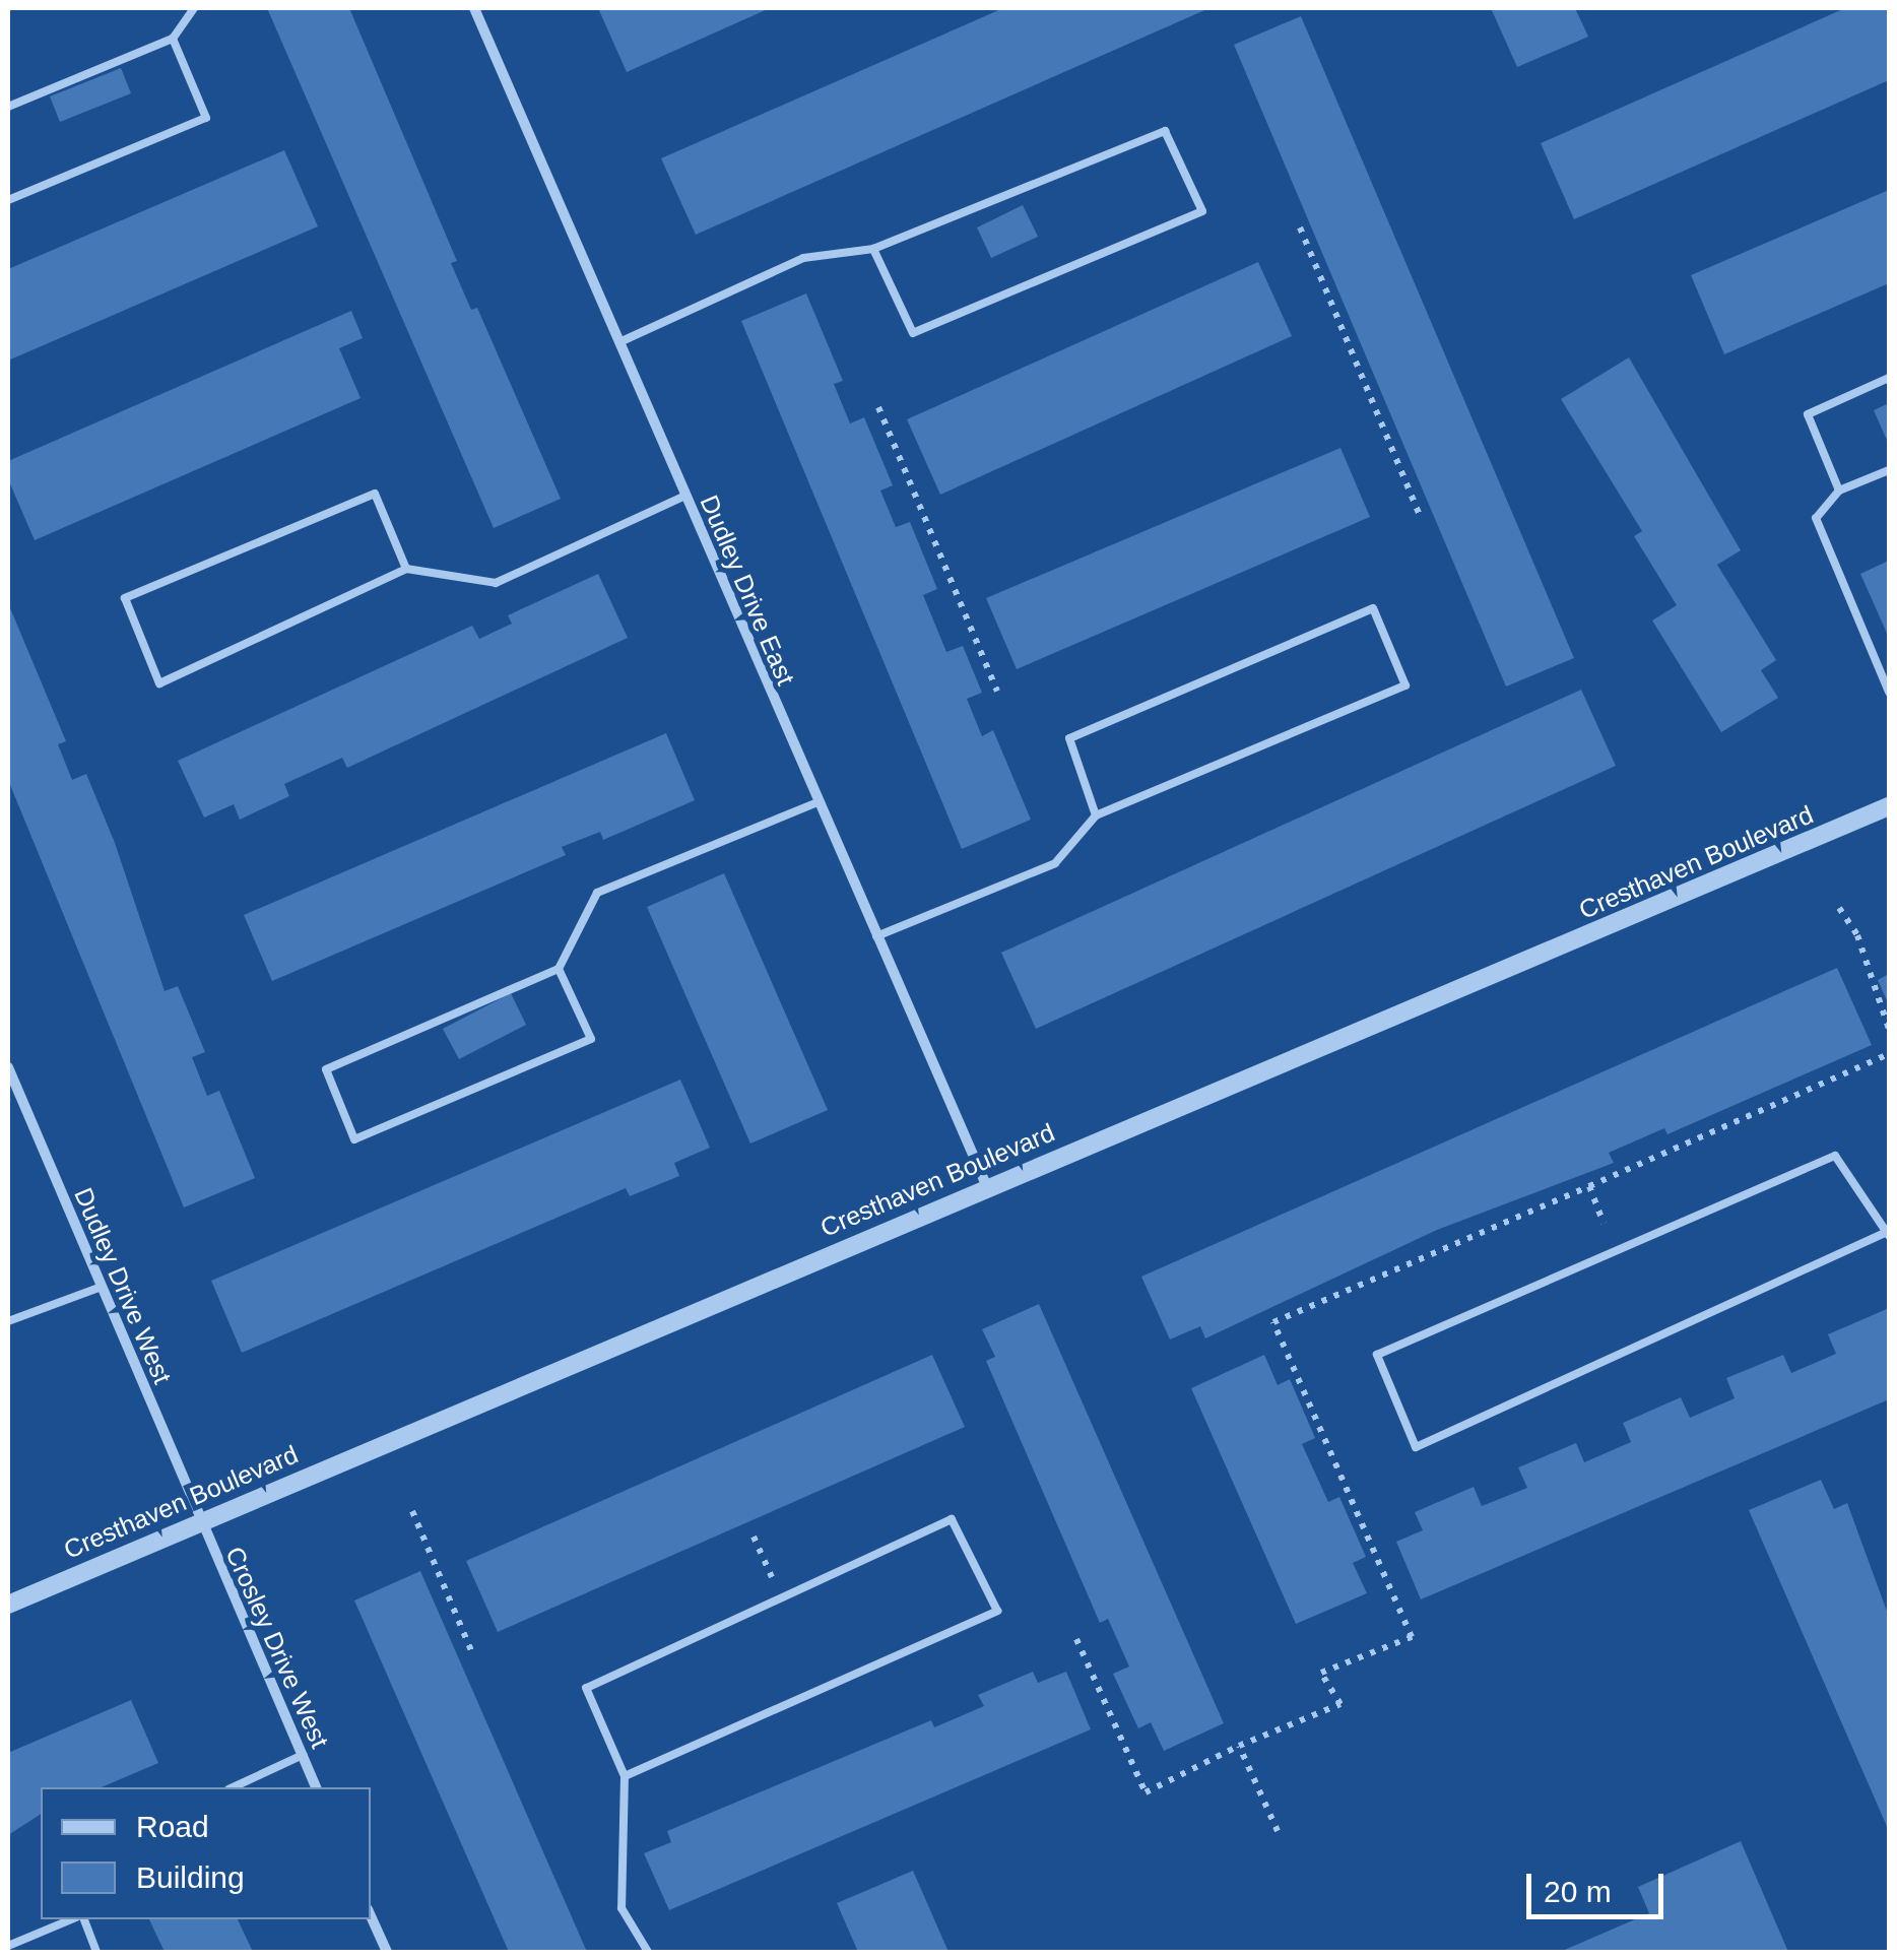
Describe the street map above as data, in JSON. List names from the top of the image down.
{
  "streets": {
    "street": [
      "Dudley Drive East",
      "Cresthaven Boulevard",
      "Dudley Drive West",
      "Crosley Drive West"
    ]
  },
  "crossings": [
    ["Dudley Drive East", "Cresthaven Boulevard"],
    ["Cresthaven Boulevard", "Dudley Drive West"],
    ["Cresthaven Boulevard", "Crosley Drive West"],
    ["Dudley Drive West", "Crosley Drive West"]
  ],
  "legend": ["Road", "Building"],
  "scale_bar": "20 m"
}
